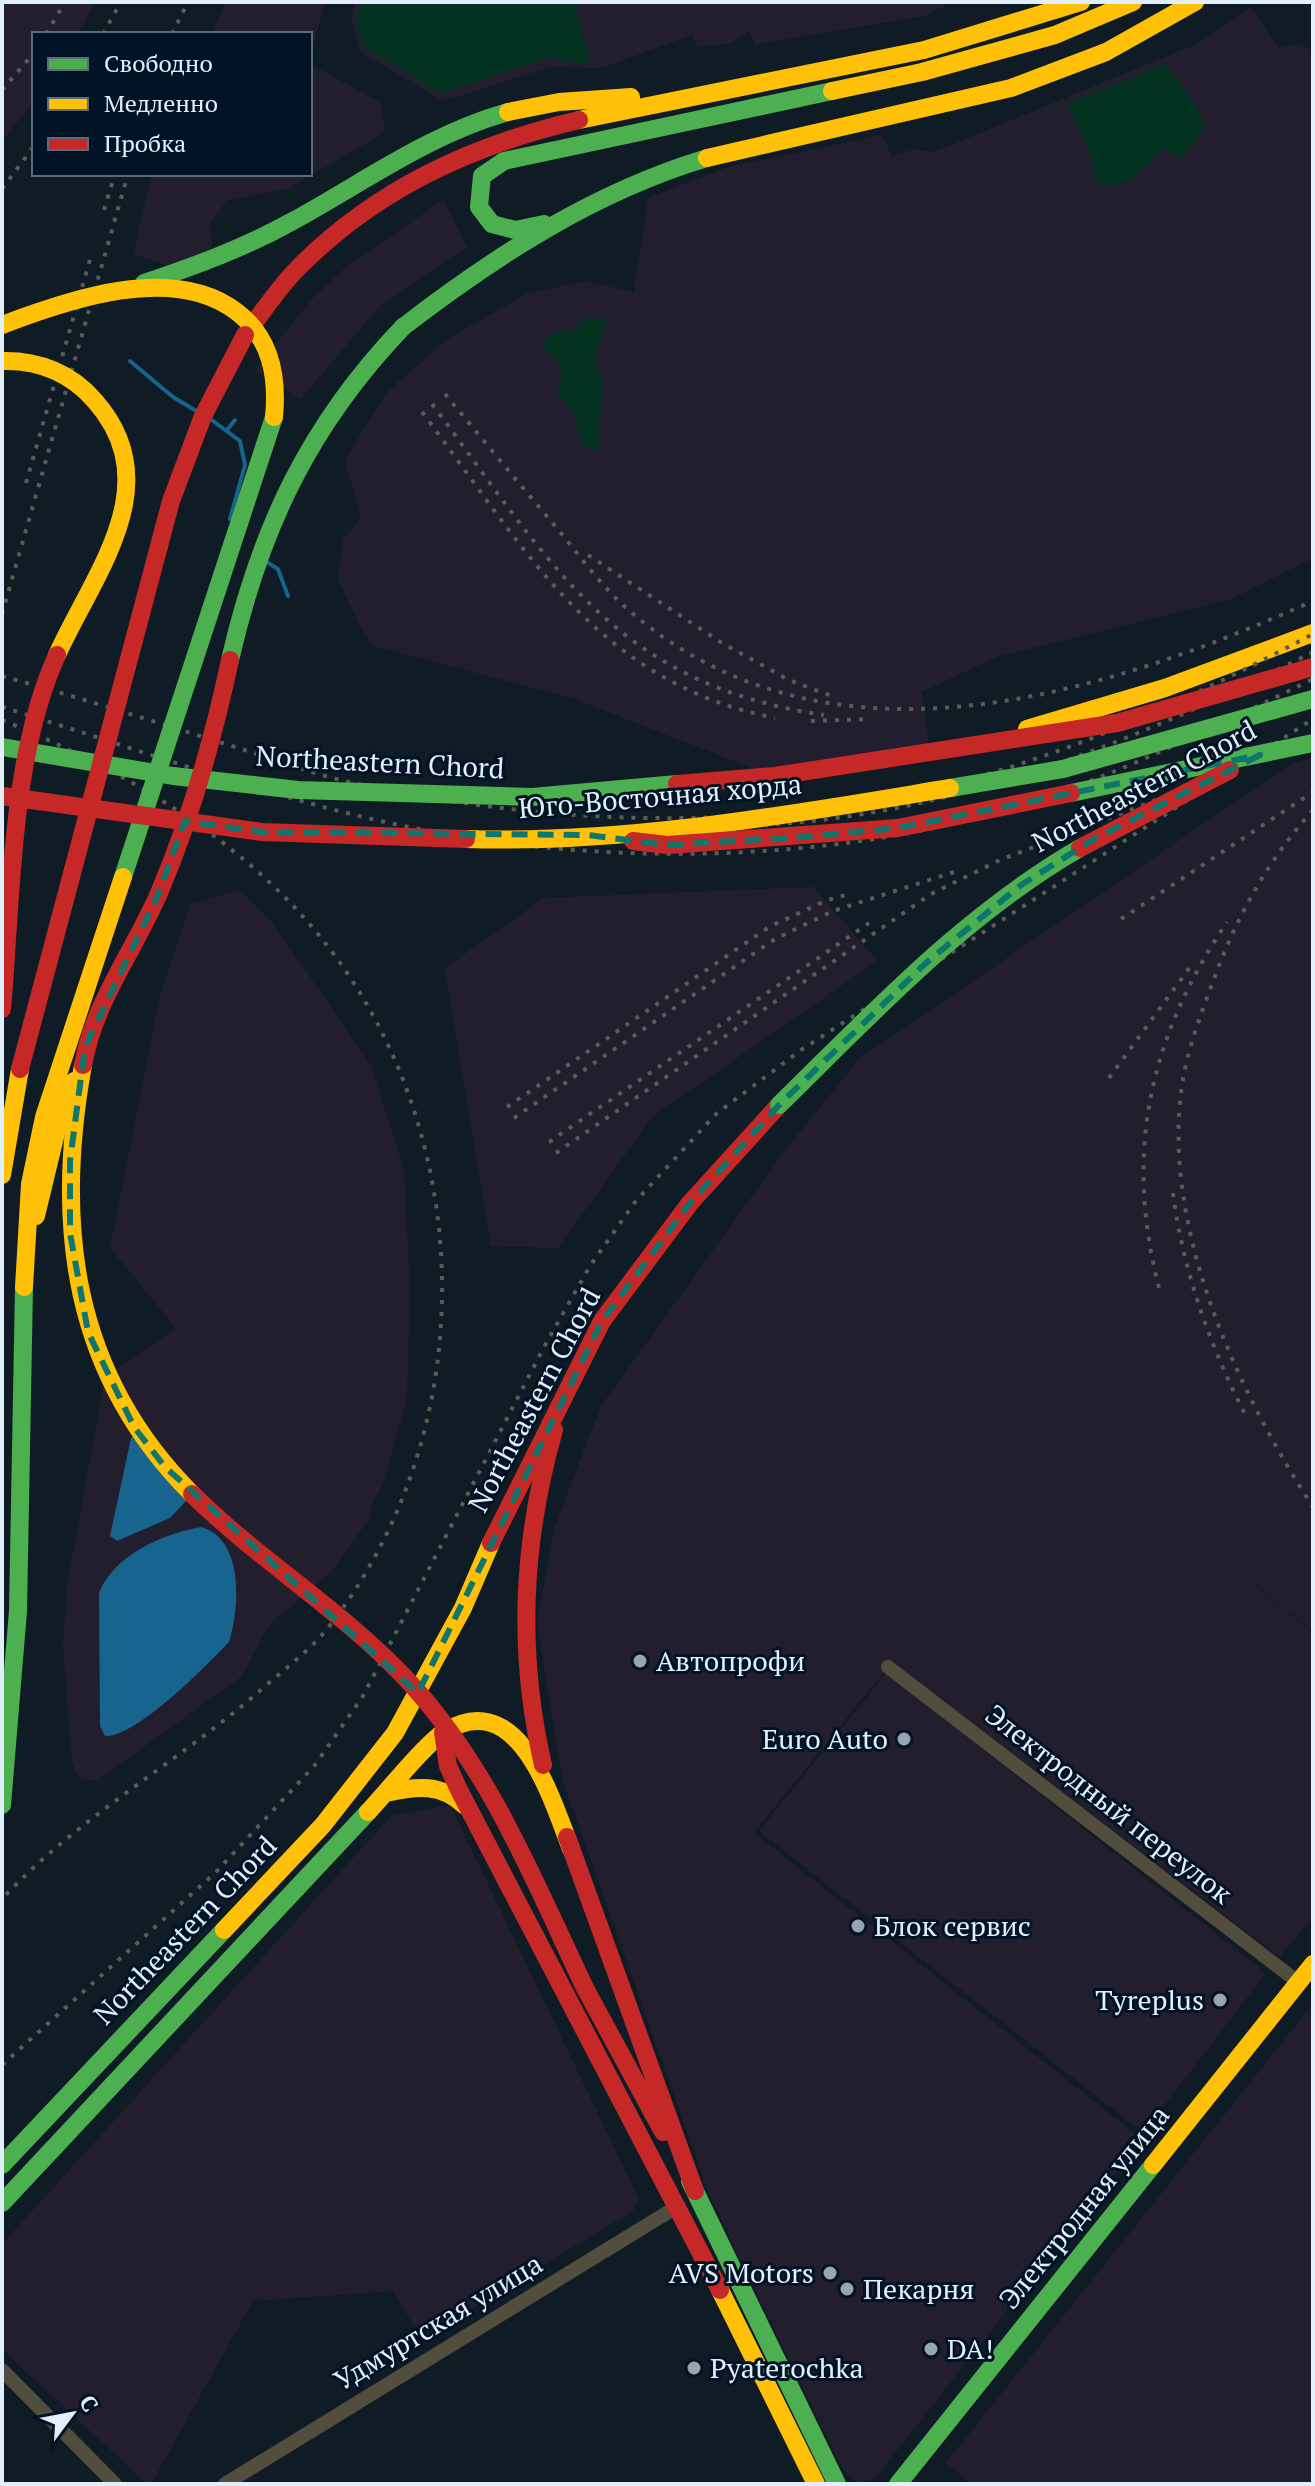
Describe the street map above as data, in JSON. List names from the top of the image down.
{
  "streets": {
    "main road": ["Northeastern Chord", "Юго-Восточная хорда", "Электродная улица"],
    "street": ["Электродный переулок", "Удмуртская улица"]
  },
  "crossings": [
    ["Электродный переулок", "Электродная улица"]
  ],
  "places": [
    "Автопрофи",
    "Euro Auto",
    "Блок сервис",
    "Tyreplus",
    "AVS Motors",
    "Пекарня",
    "DA!",
    "Pyaterochka"
  ],
  "legend": ["Свободно", "Медленно", "Пробка"],
  "north": "top right"
}
